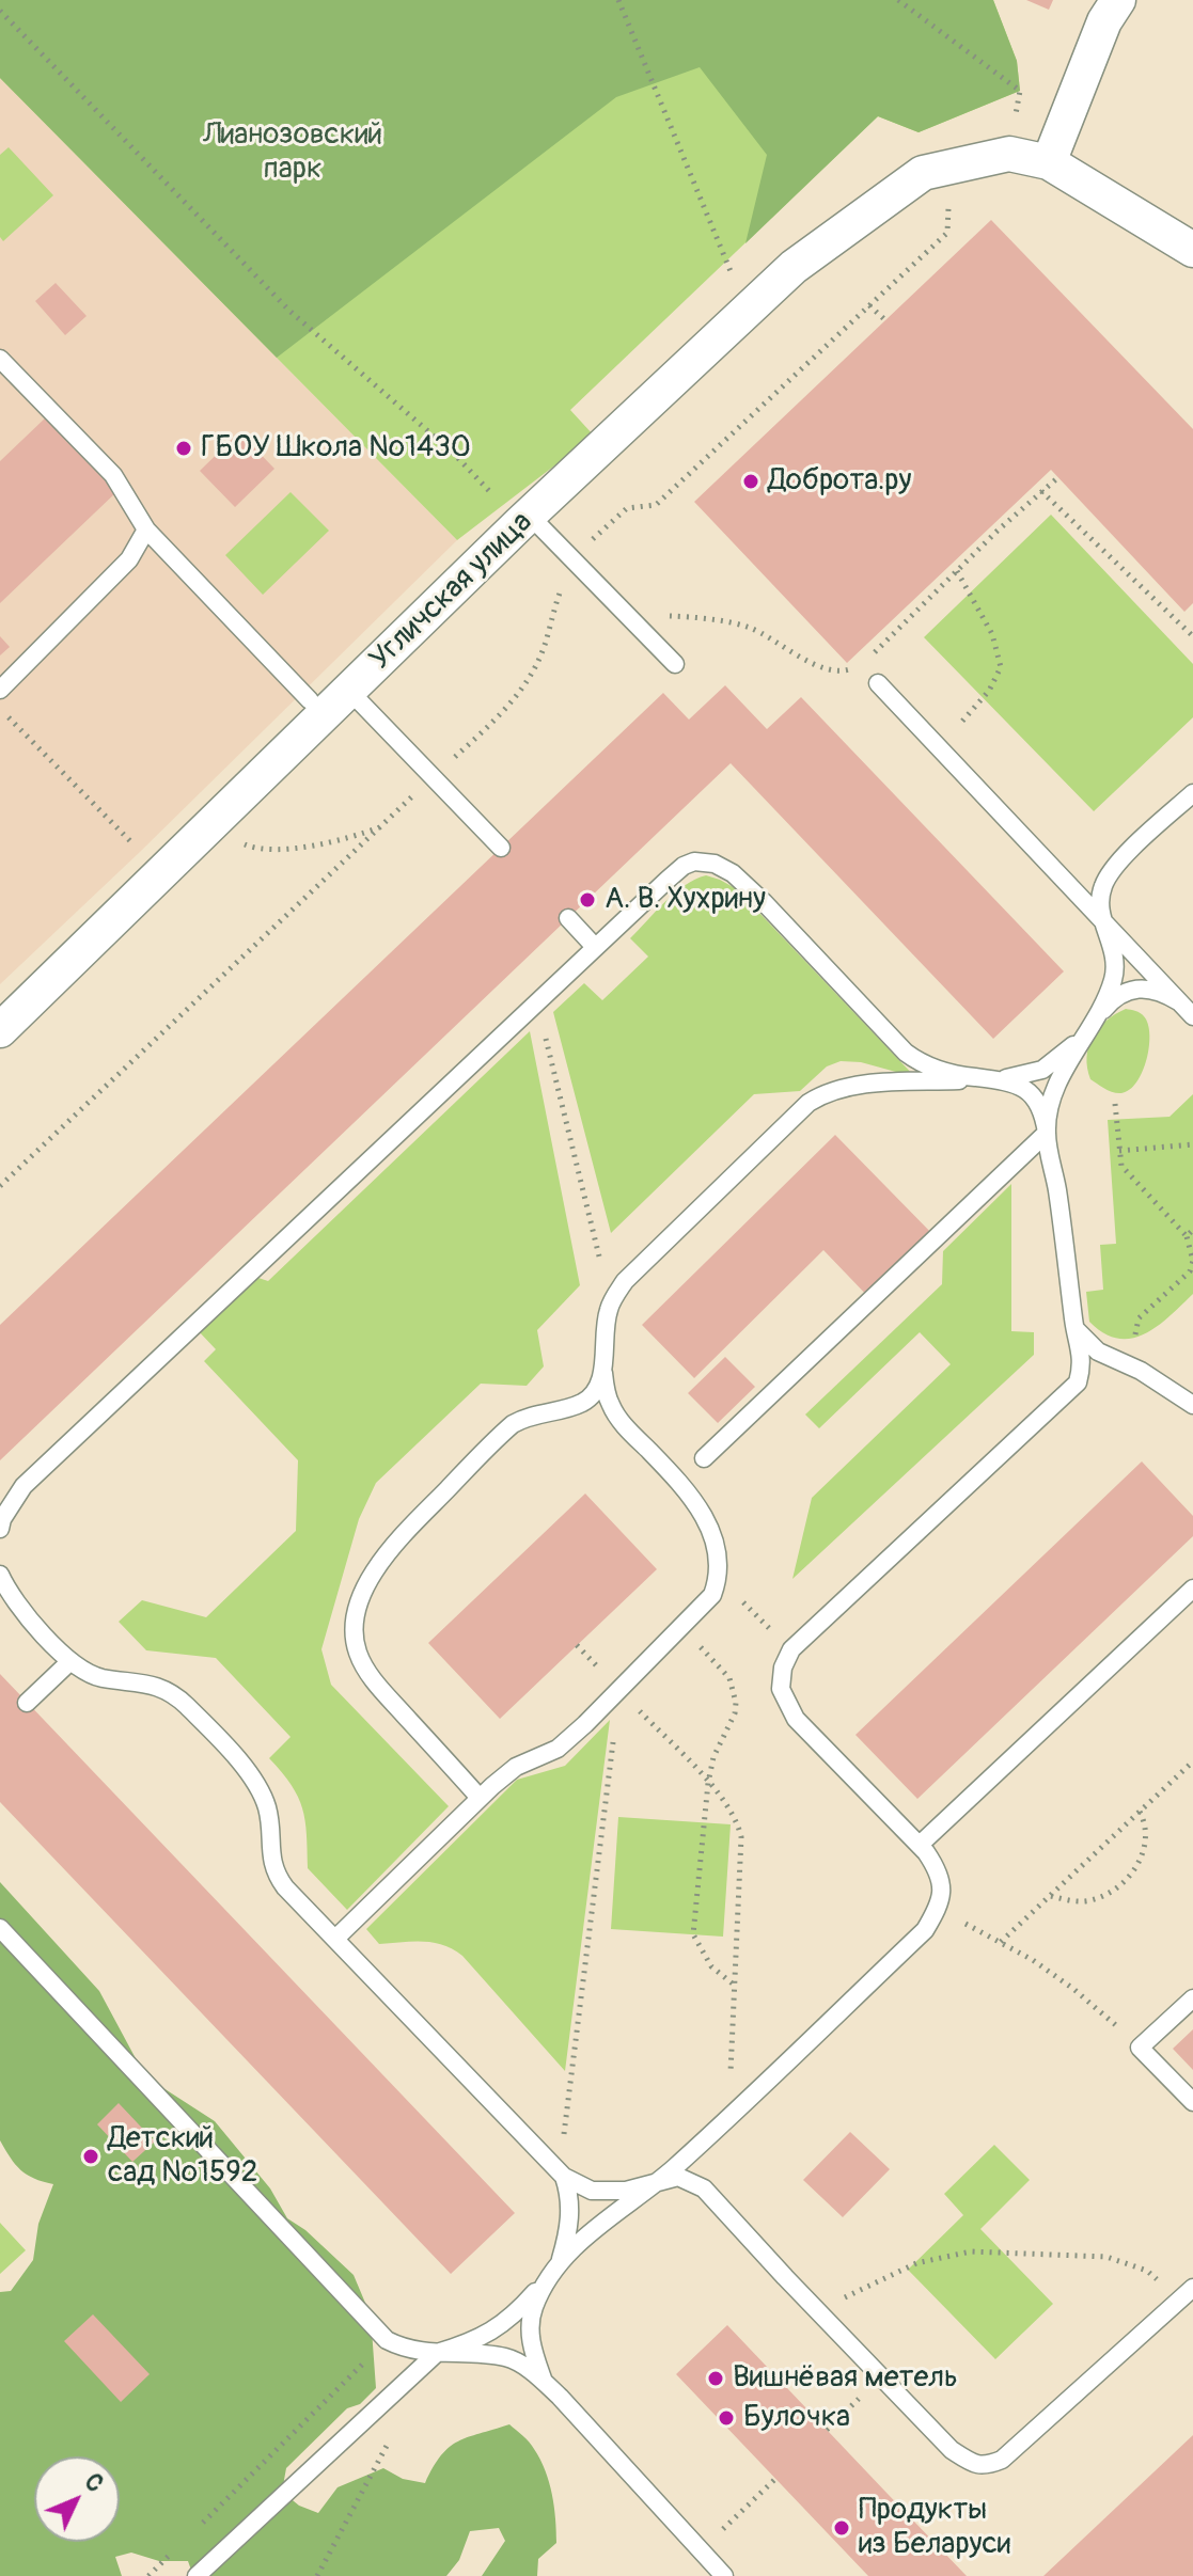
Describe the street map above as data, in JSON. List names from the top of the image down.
{
  "streets": {
    "street": ["Угличская улица"]
  },
  "parks": ["Лианозовский парк"],
  "places": [
    "ГБОУ Школа №1430",
    "Доброта.ру",
    "А. В. Хухрину",
    "Детский сад №1592",
    "Вишнёвая метель",
    "Булочка",
    "Продукты из Беларуси"
  ],
  "north": "top right"
}
